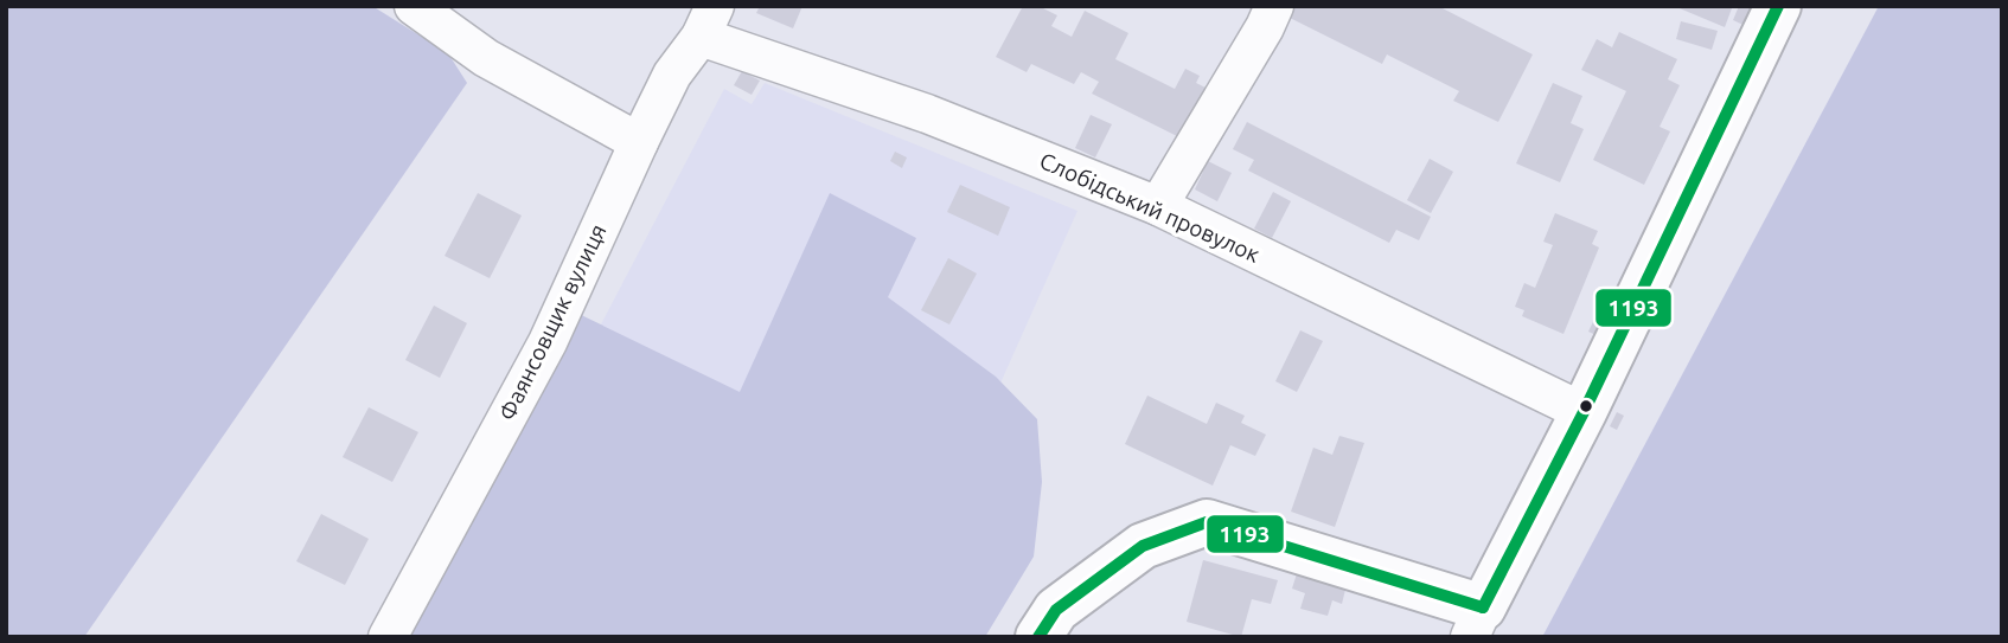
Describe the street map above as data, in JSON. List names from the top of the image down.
{
  "streets": {
    "street": ["Слобідський провулок", "Фаянсовщик вулиця"]
  },
  "crossings": [
    ["Слобідський провулок", "Фаянсовщик вулиця"]
  ],
  "lines": ["transit line 1193"]
}
